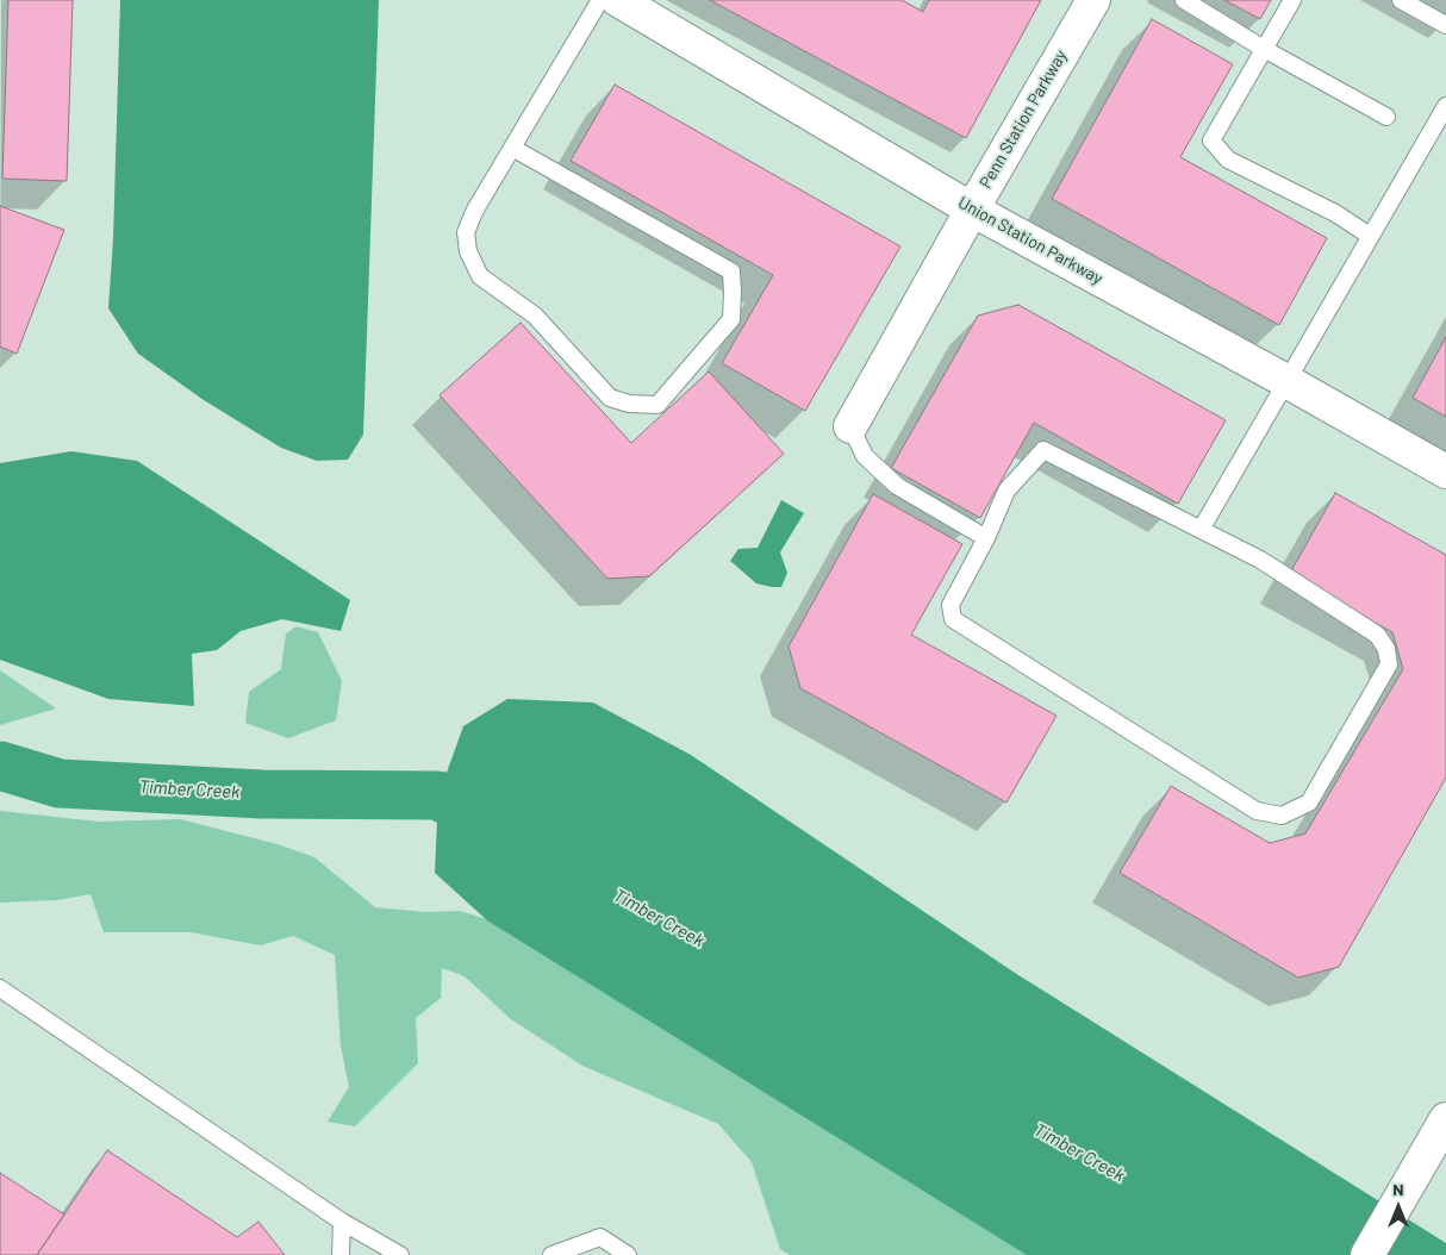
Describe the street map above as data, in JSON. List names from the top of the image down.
{
  "streets": {
    "street": ["Penn Station Parkway", "Union Station Parkway"]
  },
  "crossings": [
    ["Penn Station Parkway", "Union Station Parkway"]
  ],
  "water": ["Timber Creek"],
  "north": "top"
}
